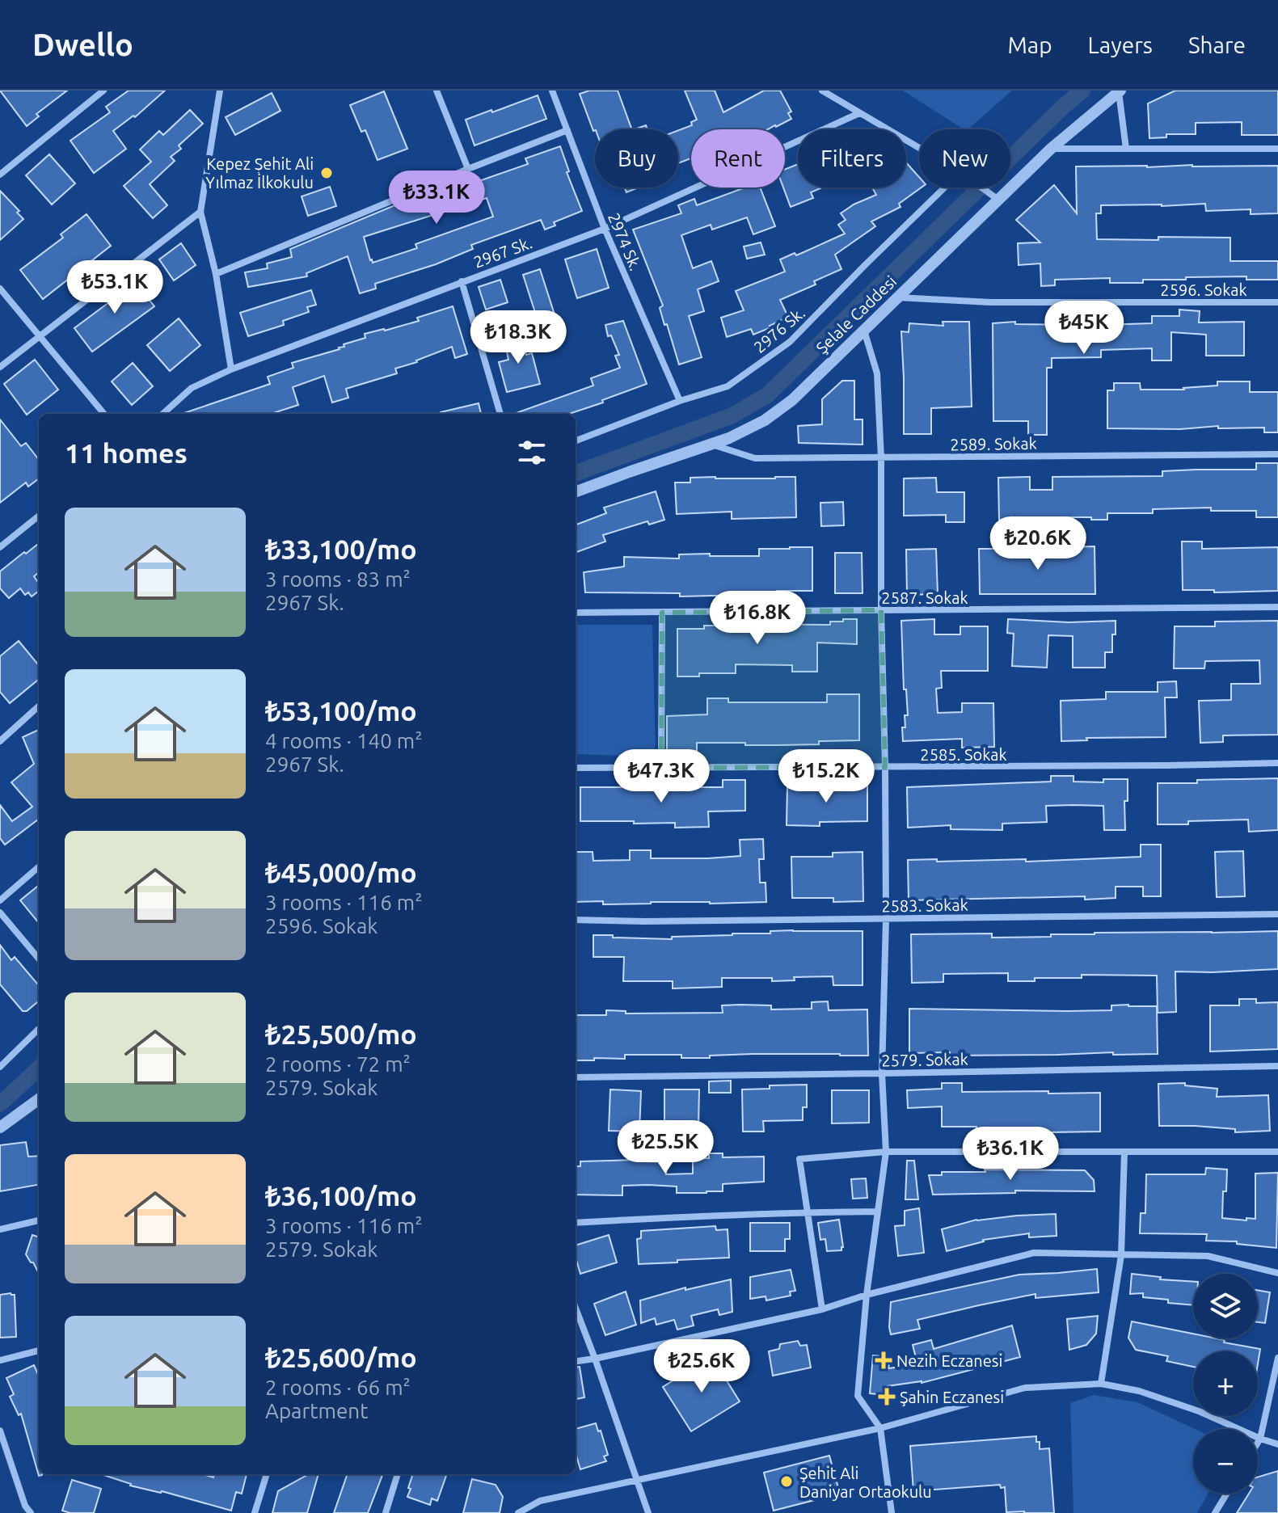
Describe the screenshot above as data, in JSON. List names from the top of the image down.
{
  "streets": {
    "street": [
      "2974 Sk.",
      "2967 Sk.",
      "2596. Sokak",
      "Şelale Caddesi",
      "2976 Sk.",
      "2589. Sokak",
      "2587. Sokak",
      "2585. Sokak",
      "2583. Sokak",
      "2579. Sokak"
    ]
  },
  "crossings": [
    ["2974 Sk.", "2967 Sk."],
    ["2974 Sk.", "2976 Sk."],
    ["2596. Sokak", "Şelale Caddesi"],
    ["Şelale Caddesi", "2589. Sokak"]
  ],
  "places": {
    "other": ["Kepez Şehit Ali Yılmaz İlkokulu", "Şehit Ali Daniyar Ortaokulu"],
    "health": ["Nezih Eczanesi", "Şahin Eczanesi"]
  },
  "page": {
    "header": "Dwello",
    "nav": ["Map", "Layers", "Share"],
    "chip": [
      "Buy",
      "Rent",
      "Filters",
      "New"
    ],
    "price": [
      "₺33.1K",
      "₺53.1K",
      "₺45K",
      "₺18.3K",
      "₺20.6K",
      "₺16.8K",
      "₺47.3K",
      "₺15.2K",
      "₺25.5K",
      "₺36.1K",
      "₺25.6K"
    ],
    "heading": "11 homes",
    "list": [
      {
        "name": "₺33,100/mo",
        "note": "3 rooms · 83 m² · 2967 Sk."
      },
      {
        "name": "₺53,100/mo",
        "note": "4 rooms · 140 m² · 2967 Sk."
      },
      {
        "name": "₺45,000/mo",
        "note": "3 rooms · 116 m² · 2596. Sokak"
      },
      {
        "name": "₺25,500/mo",
        "note": "2 rooms · 72 m² · 2579. Sokak"
      },
      {
        "name": "₺36,100/mo",
        "note": "3 rooms · 116 m² · 2579. Sokak"
      },
      {
        "name": "₺25,600/mo",
        "note": "2 rooms · 66 m² · Apartment"
      }
    ],
    "map_buttons": ["+", "−"]
  }
}
